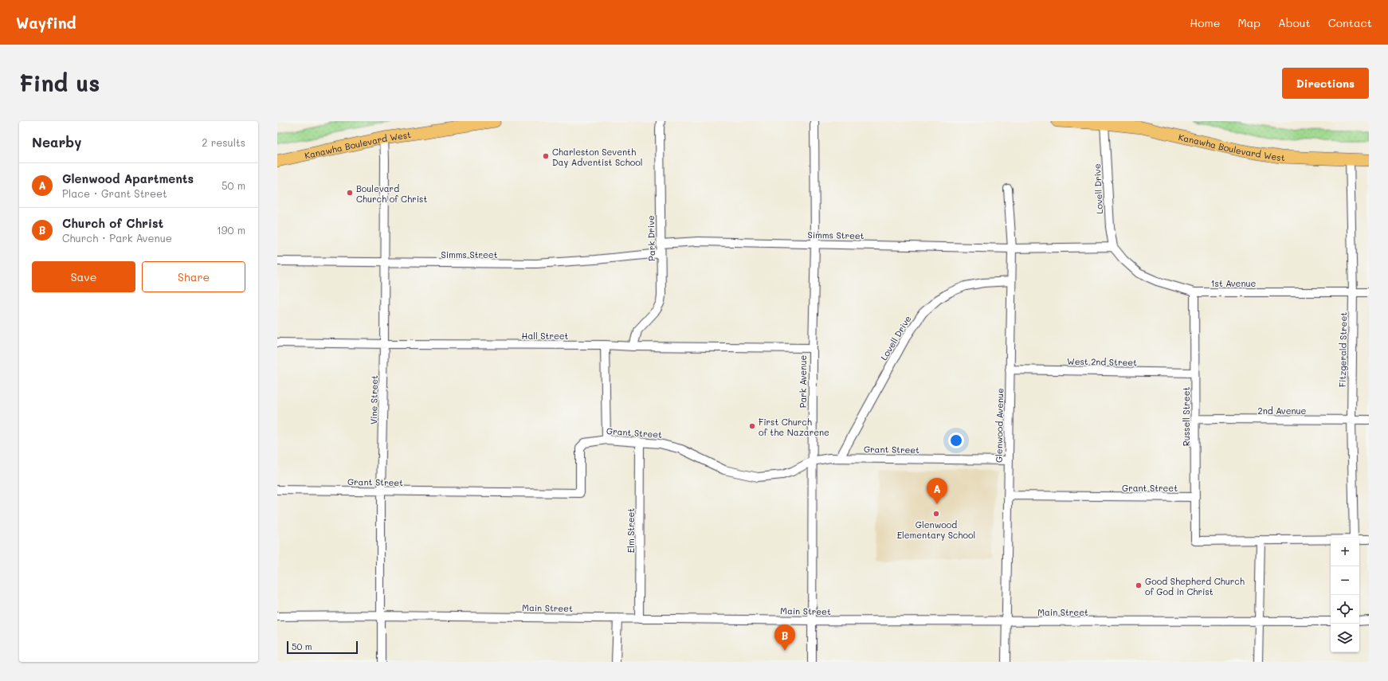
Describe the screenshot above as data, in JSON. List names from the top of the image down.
{
  "streets": {
    "main road": ["Kanawha Boulevard West"],
    "street": [
      "Lovell Drive",
      "Simms Street",
      "Park Drive",
      "1st Avenue",
      "Hall Street",
      "Fitzgerald Street",
      "West 2nd Street",
      "Park Avenue",
      "Vine Street",
      "2nd Avenue",
      "Russell Street",
      "Glenwood Avenue",
      "Grant Street",
      "Elm Street",
      "Main Street"
    ]
  },
  "crossings": [
    ["Kanawha Boulevard West", "Lovell Drive"],
    ["Kanawha Boulevard West", "Fitzgerald Street"],
    ["Kanawha Boulevard West", "Vine Street"],
    ["Lovell Drive", "1st Avenue"],
    ["Lovell Drive", "Glenwood Avenue"],
    ["Lovell Drive", "Grant Street"],
    ["Simms Street", "Park Drive"],
    ["Simms Street", "Park Avenue"],
    ["Simms Street", "Vine Street"],
    ["Simms Street", "Glenwood Avenue"],
    ["Park Drive", "Hall Street"],
    ["1st Avenue", "Fitzgerald Street"],
    ["1st Avenue", "Russell Street"],
    ["Hall Street", "Park Avenue"],
    ["Hall Street", "Vine Street"],
    ["Fitzgerald Street", "2nd Avenue"],
    ["West 2nd Street", "Russell Street"],
    ["West 2nd Street", "Glenwood Avenue"],
    ["Park Avenue", "Grant Street"],
    ["Park Avenue", "Main Street"],
    ["Vine Street", "Grant Street"],
    ["Vine Street", "Main Street"],
    ["2nd Avenue", "Russell Street"],
    ["Russell Street", "Grant Street"],
    ["Glenwood Avenue", "Grant Street"],
    ["Glenwood Avenue", "Main Street"],
    ["Grant Street", "Elm Street"],
    ["Elm Street", "Main Street"]
  ],
  "places": [
    "Charleston Seventh Day Adventist School",
    "Boulevard Church of Christ",
    "First Church of the Nazarene",
    "Glenwood Elementary School",
    "Good Shepherd Church of God in Christ"
  ],
  "scale_bar": "50 m",
  "page": {
    "header": "Wayfind",
    "nav": [
      "Home",
      "Map",
      "About",
      "Contact"
    ],
    "buttons": [
      "Directions",
      ["Save", "Share"]
    ],
    "title": "Find us",
    "heading": ["Nearby", "2 results"],
    "list": [
      {
        "mark": "A",
        "name": "Glenwood Apartments",
        "note": "Place · Grant Street",
        "value": "50 m"
      },
      {
        "mark": "B",
        "name": "Church of Christ",
        "note": "Church · Park Avenue",
        "value": "190 m"
      }
    ],
    "pins": ["A", "B"],
    "map_buttons": ["+", "−"],
    "scale": "50 m"
  }
}
